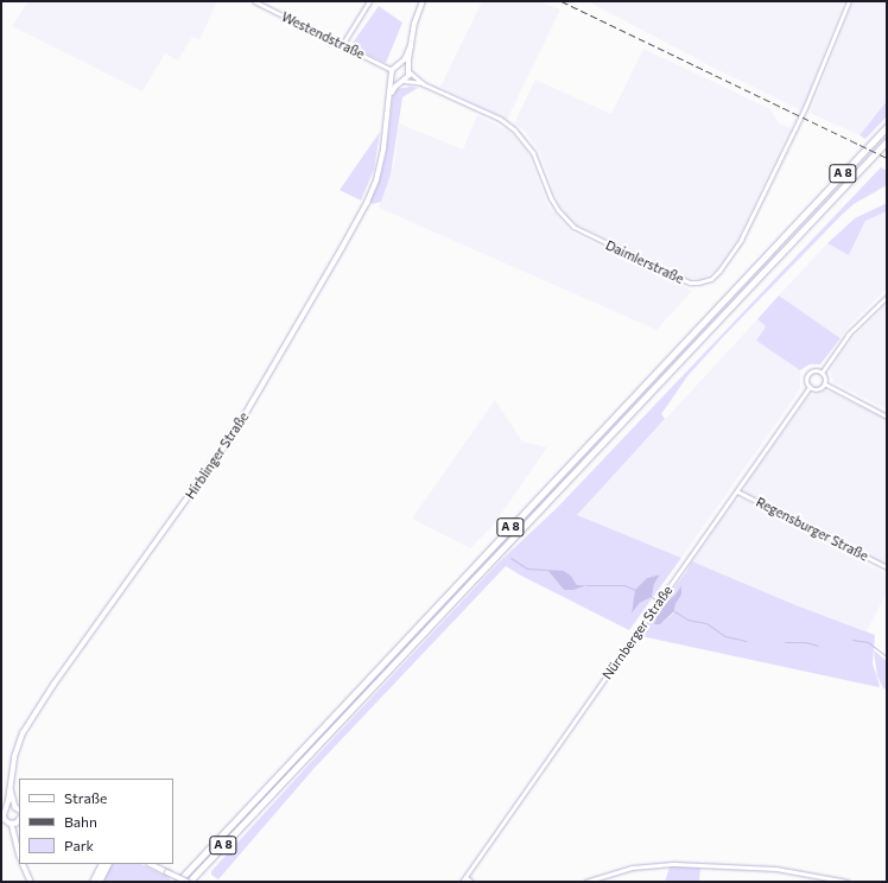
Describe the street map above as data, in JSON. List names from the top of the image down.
{
  "streets": {
    "highway": ["A 8"],
    "main road": ["Hirblinger Straße"],
    "street": [
      "Westendstraße",
      "Daimlerstraße",
      "Regensburger Straße",
      "Nürnberger Straße"
    ]
  },
  "crossings": [
    ["Westendstraße", "Hirblinger Straße"],
    ["Daimlerstraße", "Hirblinger Straße"],
    ["Regensburger Straße", "Nürnberger Straße"]
  ],
  "legend": ["Straße", "Bahn", "Park"]
}
